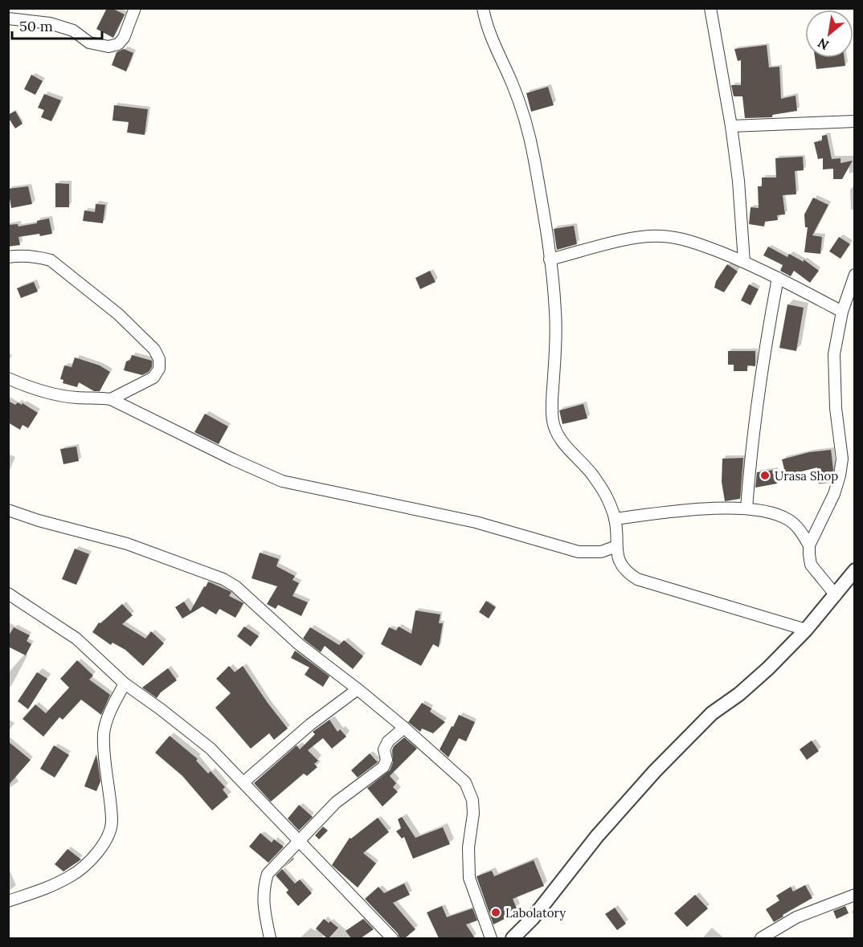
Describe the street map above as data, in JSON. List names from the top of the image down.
{
  "places": ["Urasa Shop", "Labolatory"],
  "scale_bar": "50 m",
  "north": "bottom left"
}
